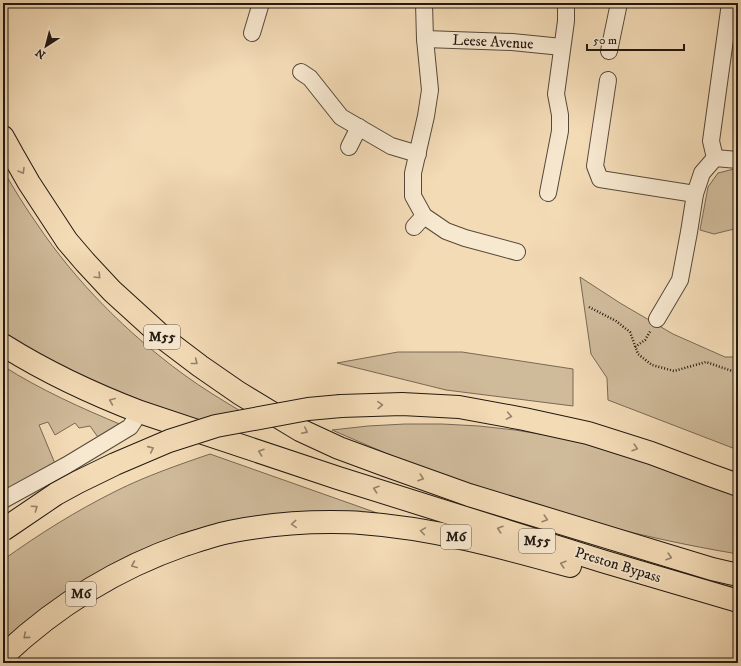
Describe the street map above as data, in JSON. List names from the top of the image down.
{
  "streets": {
    "highway": ["M55", "M6", "Preston Bypass"],
    "street": ["Leese Avenue"]
  },
  "crossings": [
    ["M55", "Preston Bypass"],
    ["M6", "Preston Bypass"]
  ],
  "scale_bar": "50 m",
  "north": "bottom left"
}
